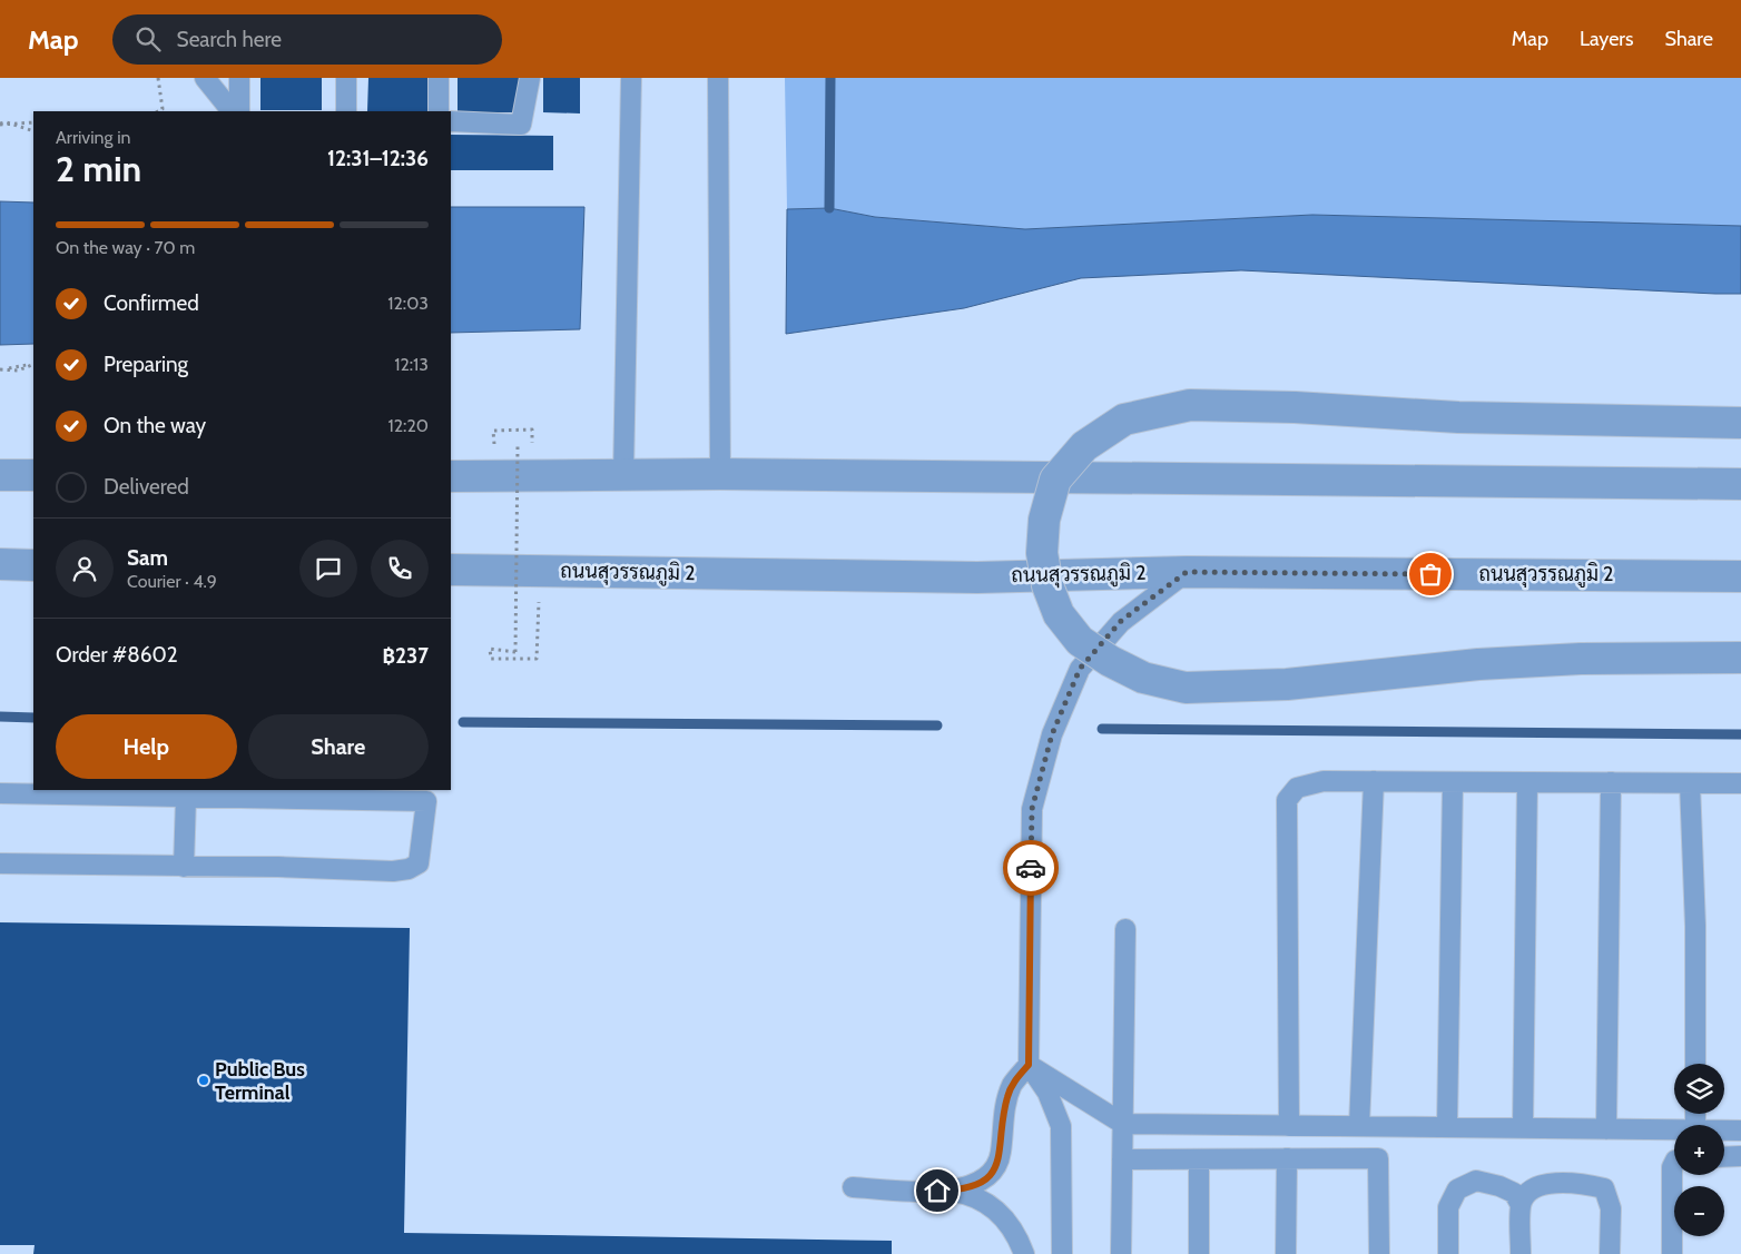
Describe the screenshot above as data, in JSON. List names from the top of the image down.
{
  "streets": {
    "street": ["ถนนสุวรรณภูมิ 2"]
  },
  "places": ["Public Bus Terminal"],
  "page": {
    "header": "Map",
    "search": "Search here",
    "nav": ["Map", "Layers", "Share"],
    "heading": ["2 min", "Arriving in", "12:31–12:36"],
    "panel": [
      "Sam",
      "Courier · 4.9",
      "Order #8602",
      "฿237"
    ],
    "bar": "On the way · 70 m",
    "list": [
      ["Confirmed", "12:03"],
      ["Preparing", "12:13"],
      ["On the way", "12:20"],
      "Delivered"
    ],
    "buttons": ["Help", "Share"],
    "map_buttons": ["+", "−"]
  }
}
